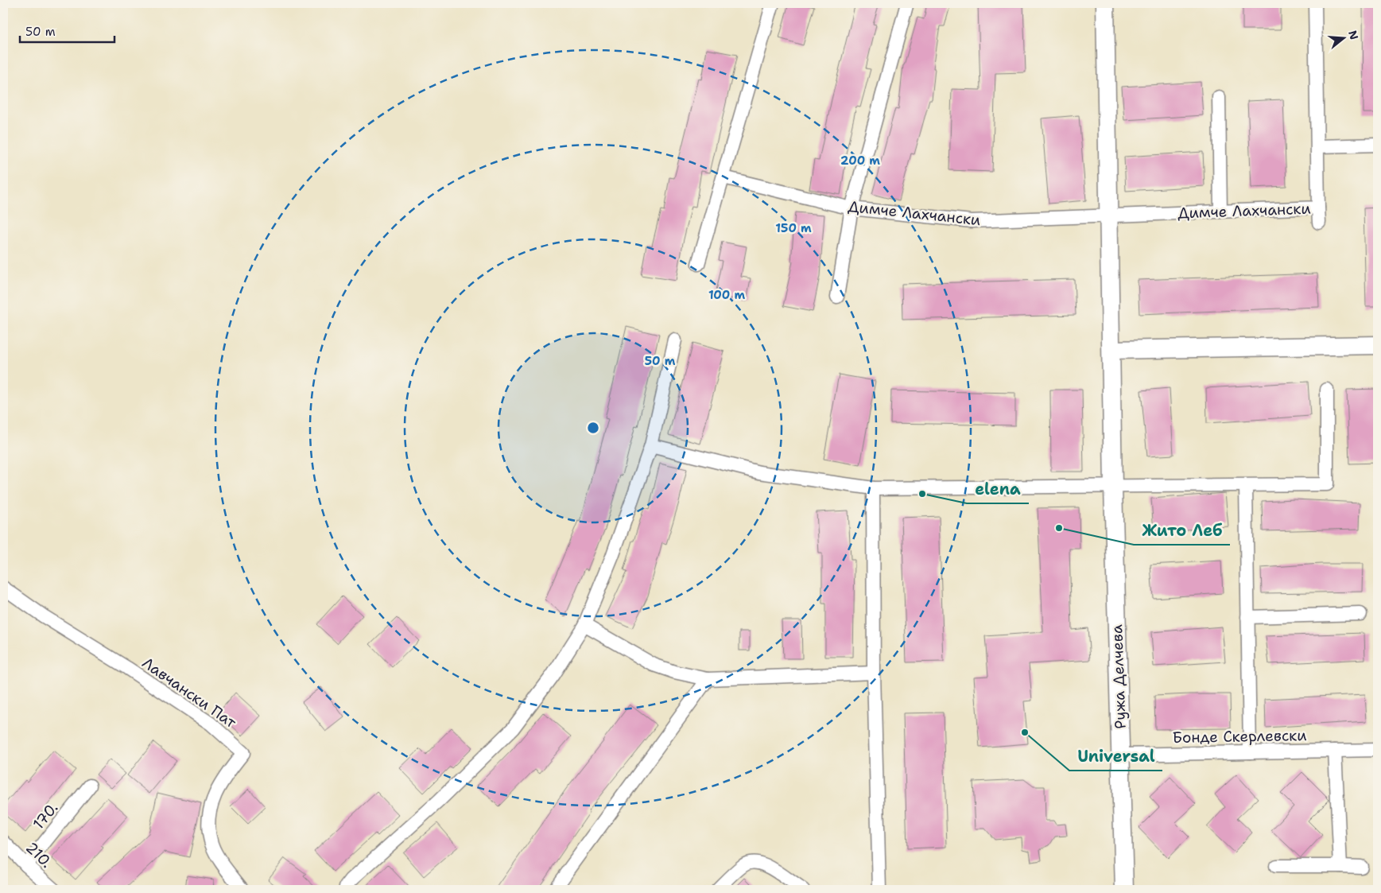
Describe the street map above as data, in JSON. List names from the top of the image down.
{
  "streets": {
    "street": [
      "Димче Лахчански",
      "Ружа Делчева",
      "Лавчански Пат",
      "Бонде Скерлевски",
      "170.",
      "210."
    ]
  },
  "crossings": [
    ["Ружа Делчева", "Бонде Скерлевски"],
    ["170.", "210."]
  ],
  "places": ["elena", "Жито Леб", "Universal"],
  "scale_bar": "50 m",
  "north": "right",
  "rings": [
    "200 m",
    "150 m",
    "100 m",
    "50 m"
  ]
}
